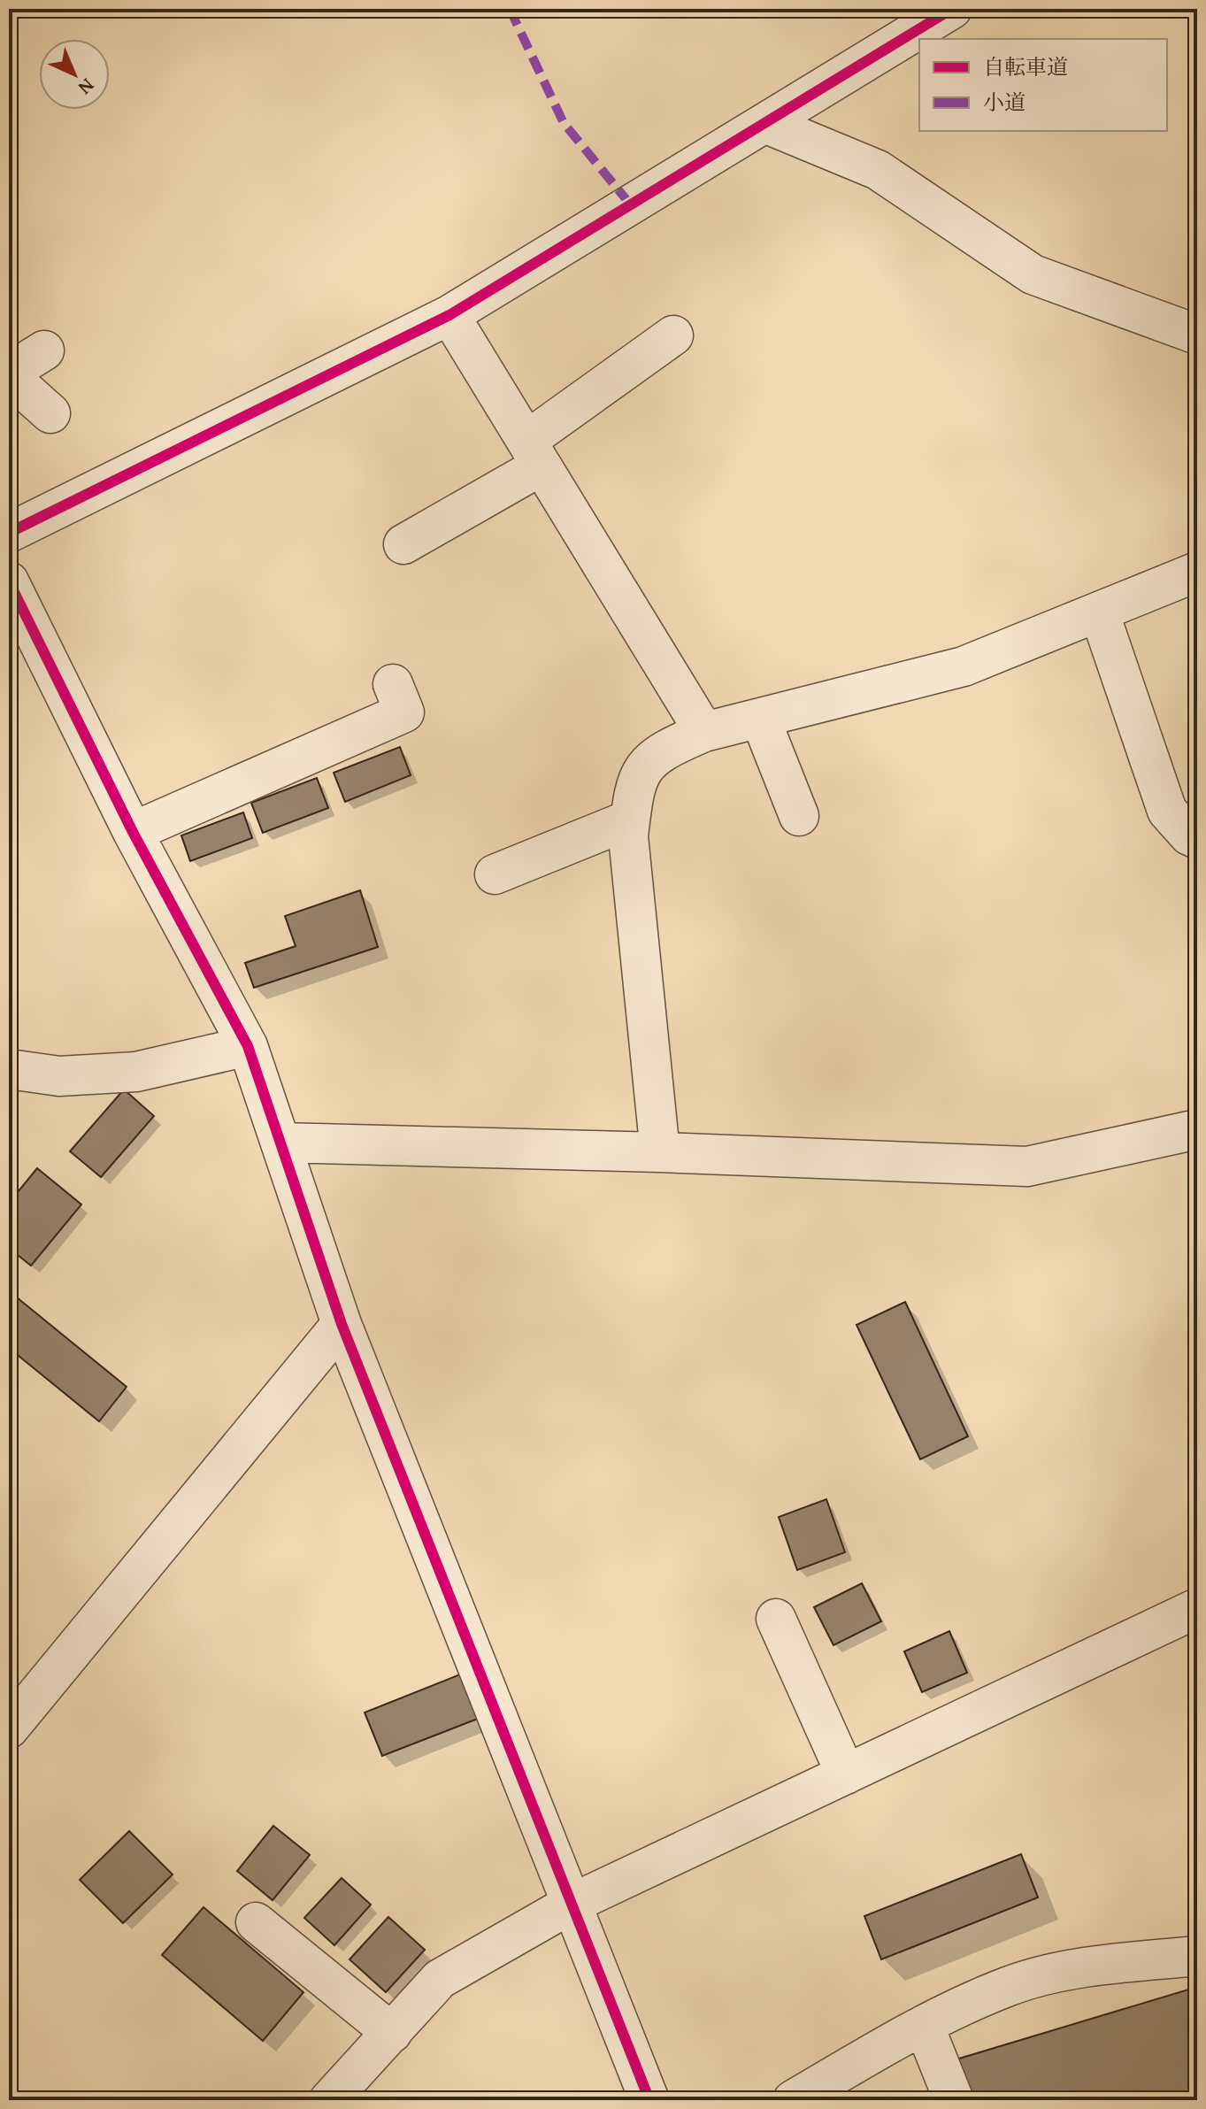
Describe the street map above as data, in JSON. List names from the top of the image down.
{
  "legend": ["自転車道", "小道"],
  "north": "bottom right"
}
